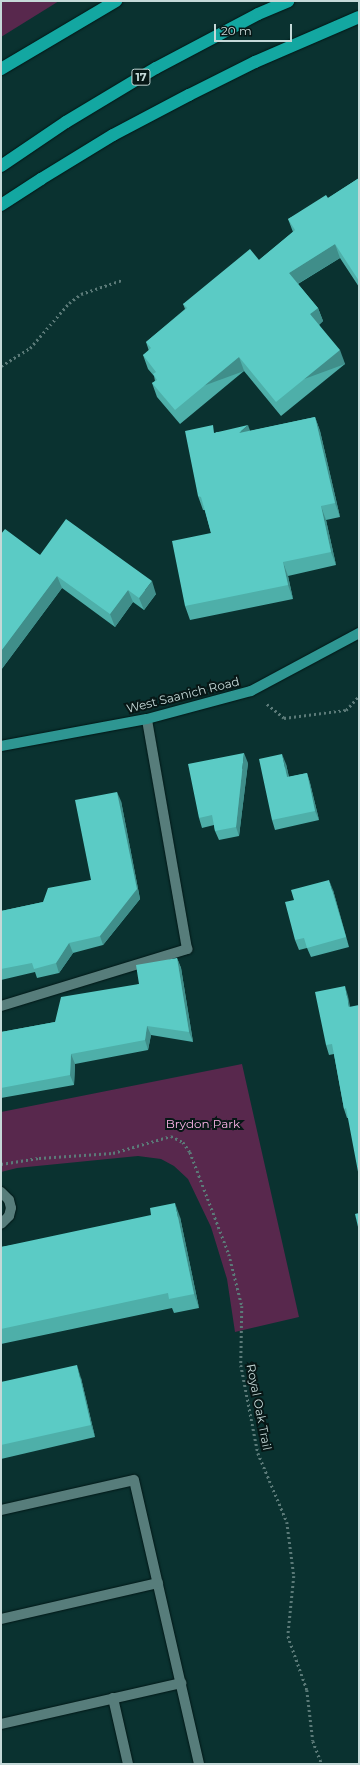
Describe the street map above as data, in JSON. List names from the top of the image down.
{
  "streets": {
    "highway": ["17"],
    "main road": ["West Saanich Road"],
    "path": ["Royal Oak Trail"]
  },
  "parks": ["Brydon Park"],
  "scale_bar": "20 m"
}
